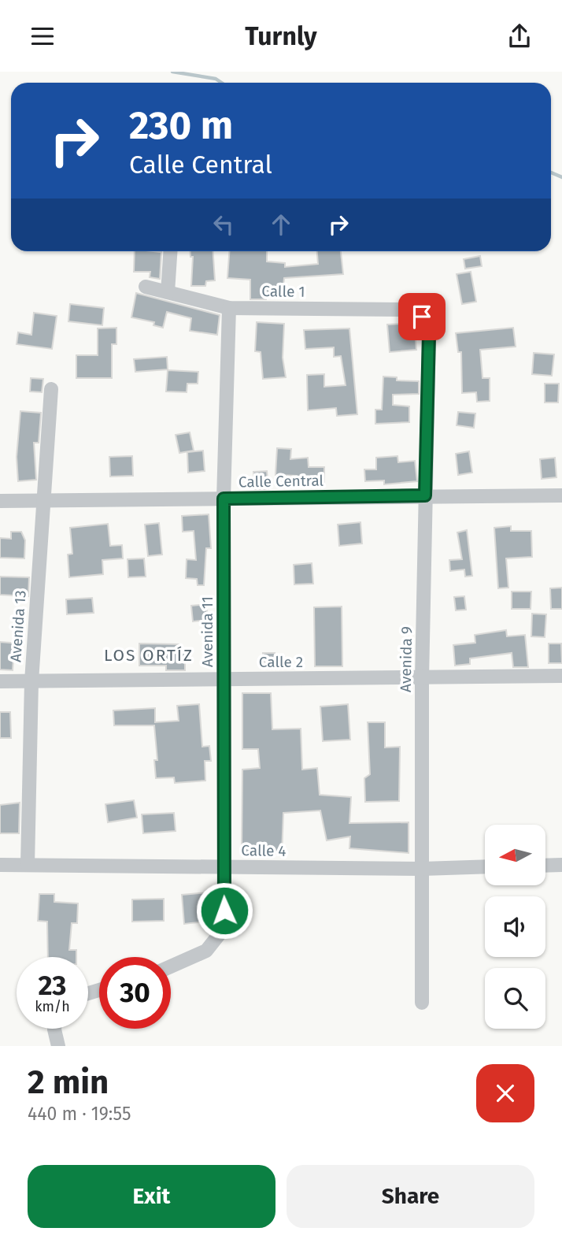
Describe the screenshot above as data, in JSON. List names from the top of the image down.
{
  "streets": {
    "street": [
      "Calle 1",
      "Calle Central",
      "Avenida 13",
      "Avenida 11",
      "Avenida 9",
      "Calle 2",
      "Calle 4"
    ]
  },
  "crossings": [
    ["Calle 1", "Avenida 11"],
    ["Calle 1", "Avenida 9"],
    ["Calle Central", "Avenida 13"],
    ["Calle Central", "Avenida 11"],
    ["Calle Central", "Avenida 9"],
    ["Avenida 13", "Calle 2"],
    ["Avenida 13", "Calle 4"],
    ["Avenida 11", "Calle 2"],
    ["Avenida 11", "Calle 4"],
    ["Avenida 9", "Calle 2"],
    ["Avenida 9", "Calle 4"]
  ],
  "districts": ["LOS ORTÍZ"],
  "north": "left",
  "page": {
    "header": "Turnly",
    "turn": ["230 m", "Calle Central"],
    "speed": "23 km/h",
    "limit": "30",
    "heading": ["2 min", "440 m · 19:55"],
    "buttons": ["Exit", "Share"]
  }
}
